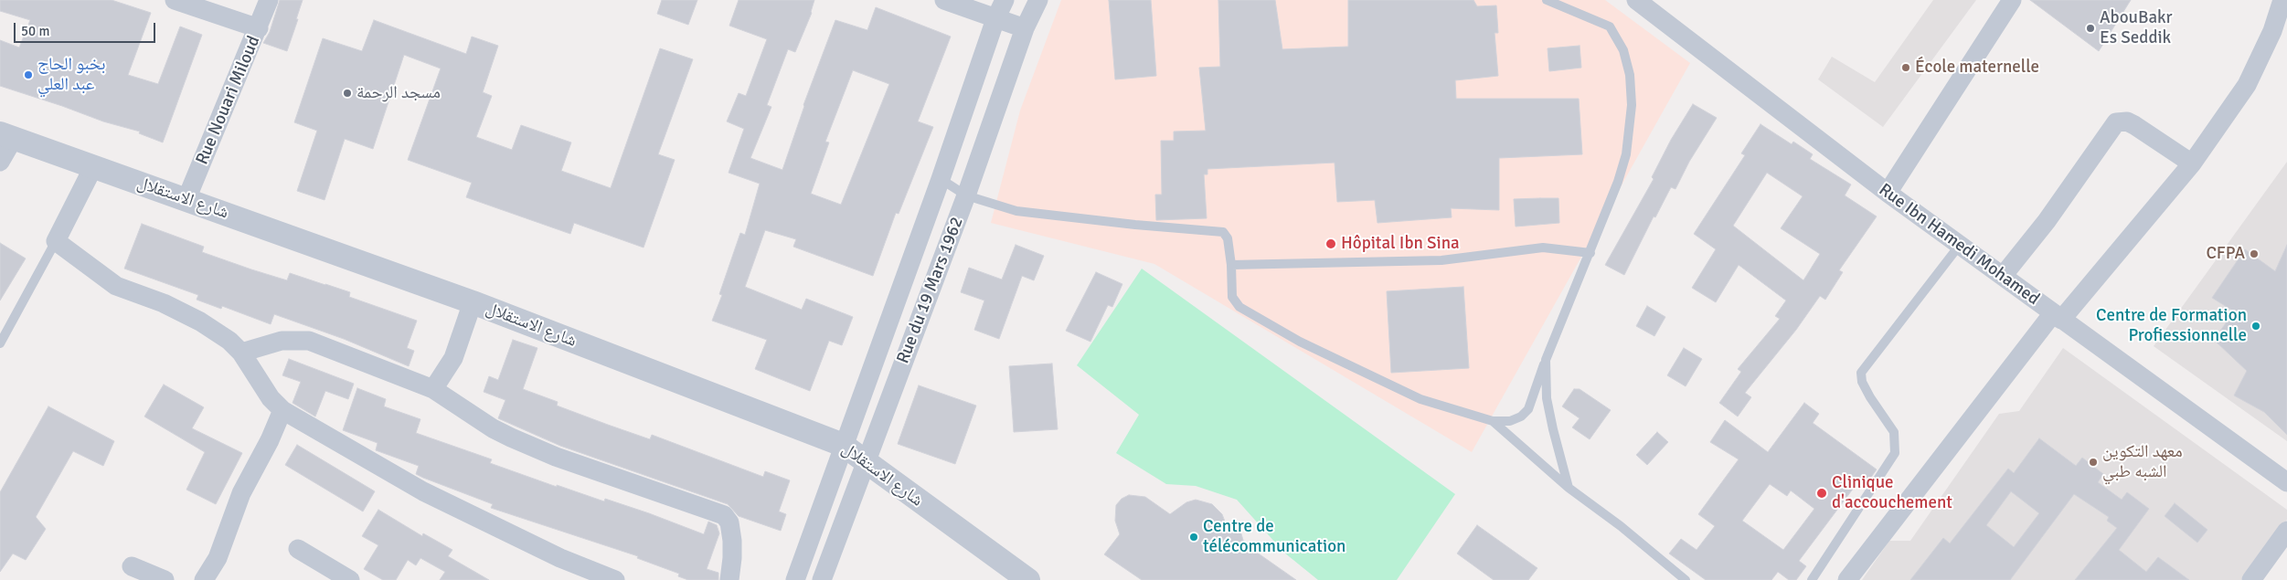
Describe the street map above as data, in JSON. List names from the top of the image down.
{
  "streets": {
    "street": [
      "Rue Nouari Miloud",
      "شارع الاستقلال",
      "Rue Ibn Hamedi Mohamed",
      "Rue du 19 Mars 1962"
    ]
  },
  "crossings": [
    ["Rue Nouari Miloud", "شارع الاستقلال"],
    ["شارع الاستقلال", "Rue du 19 Mars 1962"]
  ],
  "places": [
    "AbouBakr Es Seddik",
    "École maternelle",
    "بخبو الحاج عبد العلي",
    "مسجد الرحمة",
    "Hôpital Ibn Sina",
    "CFPA",
    "Centre de Formation Profiessionnelle",
    "معهد التكوين الشبه طبي",
    "Clinique d'accouchement",
    "Centre de télécommunication"
  ],
  "scale_bar": "50 m"
}
